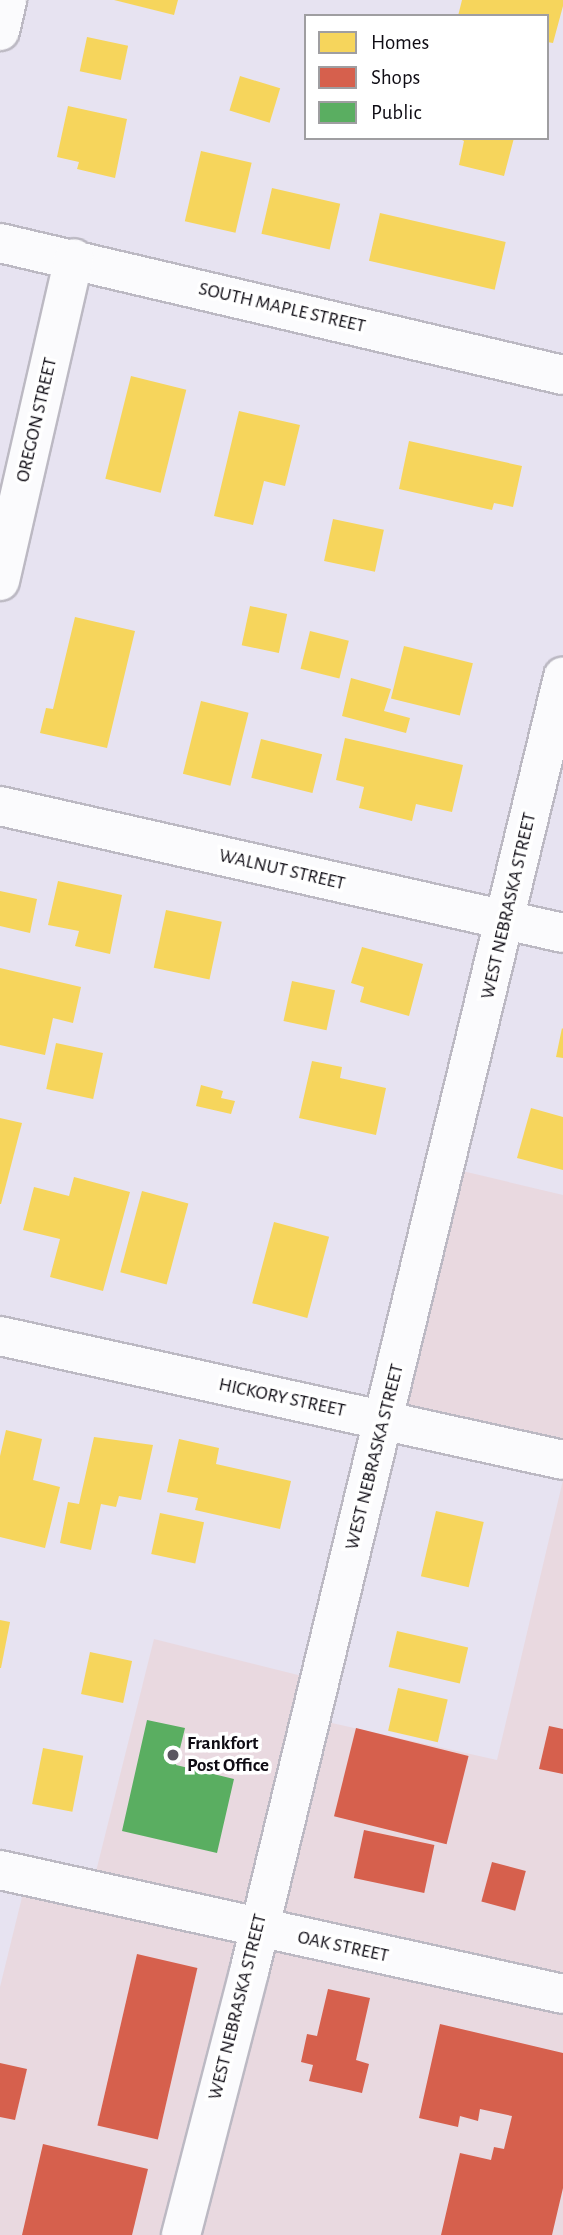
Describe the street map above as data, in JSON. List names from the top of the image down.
{
  "streets": {
    "street": [
      "SOUTH MAPLE STREET",
      "OREGON STREET",
      "WALNUT STREET",
      "WEST NEBRASKA STREET",
      "HICKORY STREET",
      "OAK STREET"
    ]
  },
  "crossings": [
    ["SOUTH MAPLE STREET", "OREGON STREET"],
    ["WALNUT STREET", "WEST NEBRASKA STREET"],
    ["WEST NEBRASKA STREET", "HICKORY STREET"],
    ["WEST NEBRASKA STREET", "OAK STREET"]
  ],
  "places": ["Frankfort Post Office"],
  "legend": ["Homes", "Shops", "Public"]
}
